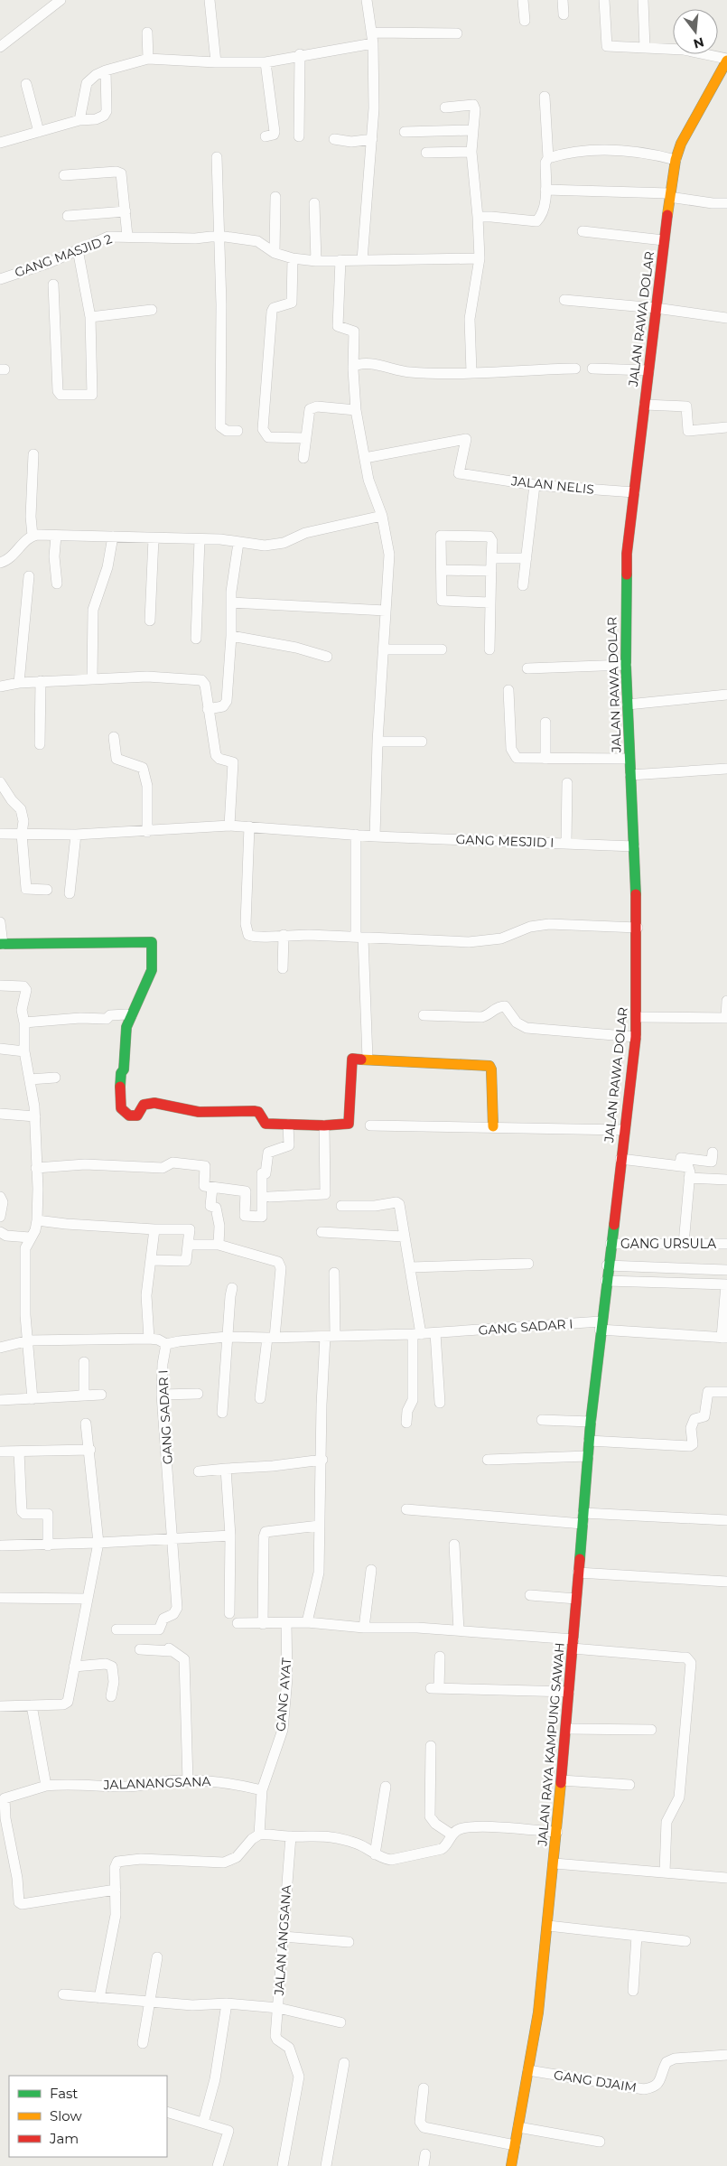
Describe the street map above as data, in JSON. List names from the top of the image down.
{
  "streets": {
    "street": [
      "GANG MASJID 2",
      "JALAN RAWA DOLAR",
      "JALAN NELIS",
      "GANG MESJID I",
      "GANG URSULA",
      "GANG SADAR I",
      "GANG AYAT",
      "JALAN RAYA KAMPUNG SAWAH",
      "JALANANGSANA",
      "JALAN ANGSANA",
      "GANG DJAIM"
    ]
  },
  "crossings": [
    ["JALAN RAWA DOLAR", "JALAN NELIS"],
    ["JALAN RAWA DOLAR", "GANG MESJID I"],
    ["JALAN RAWA DOLAR", "GANG URSULA"],
    ["JALAN RAWA DOLAR", "GANG SADAR I"],
    ["JALAN RAWA DOLAR", "JALAN RAYA KAMPUNG SAWAH"],
    ["GANG SADAR I", "JALAN RAYA KAMPUNG SAWAH"],
    ["GANG AYAT", "JALANANGSANA"],
    ["JALAN RAYA KAMPUNG SAWAH", "GANG DJAIM"]
  ],
  "legend": ["Fast", "Slow", "Jam"],
  "north": "bottom"
}
